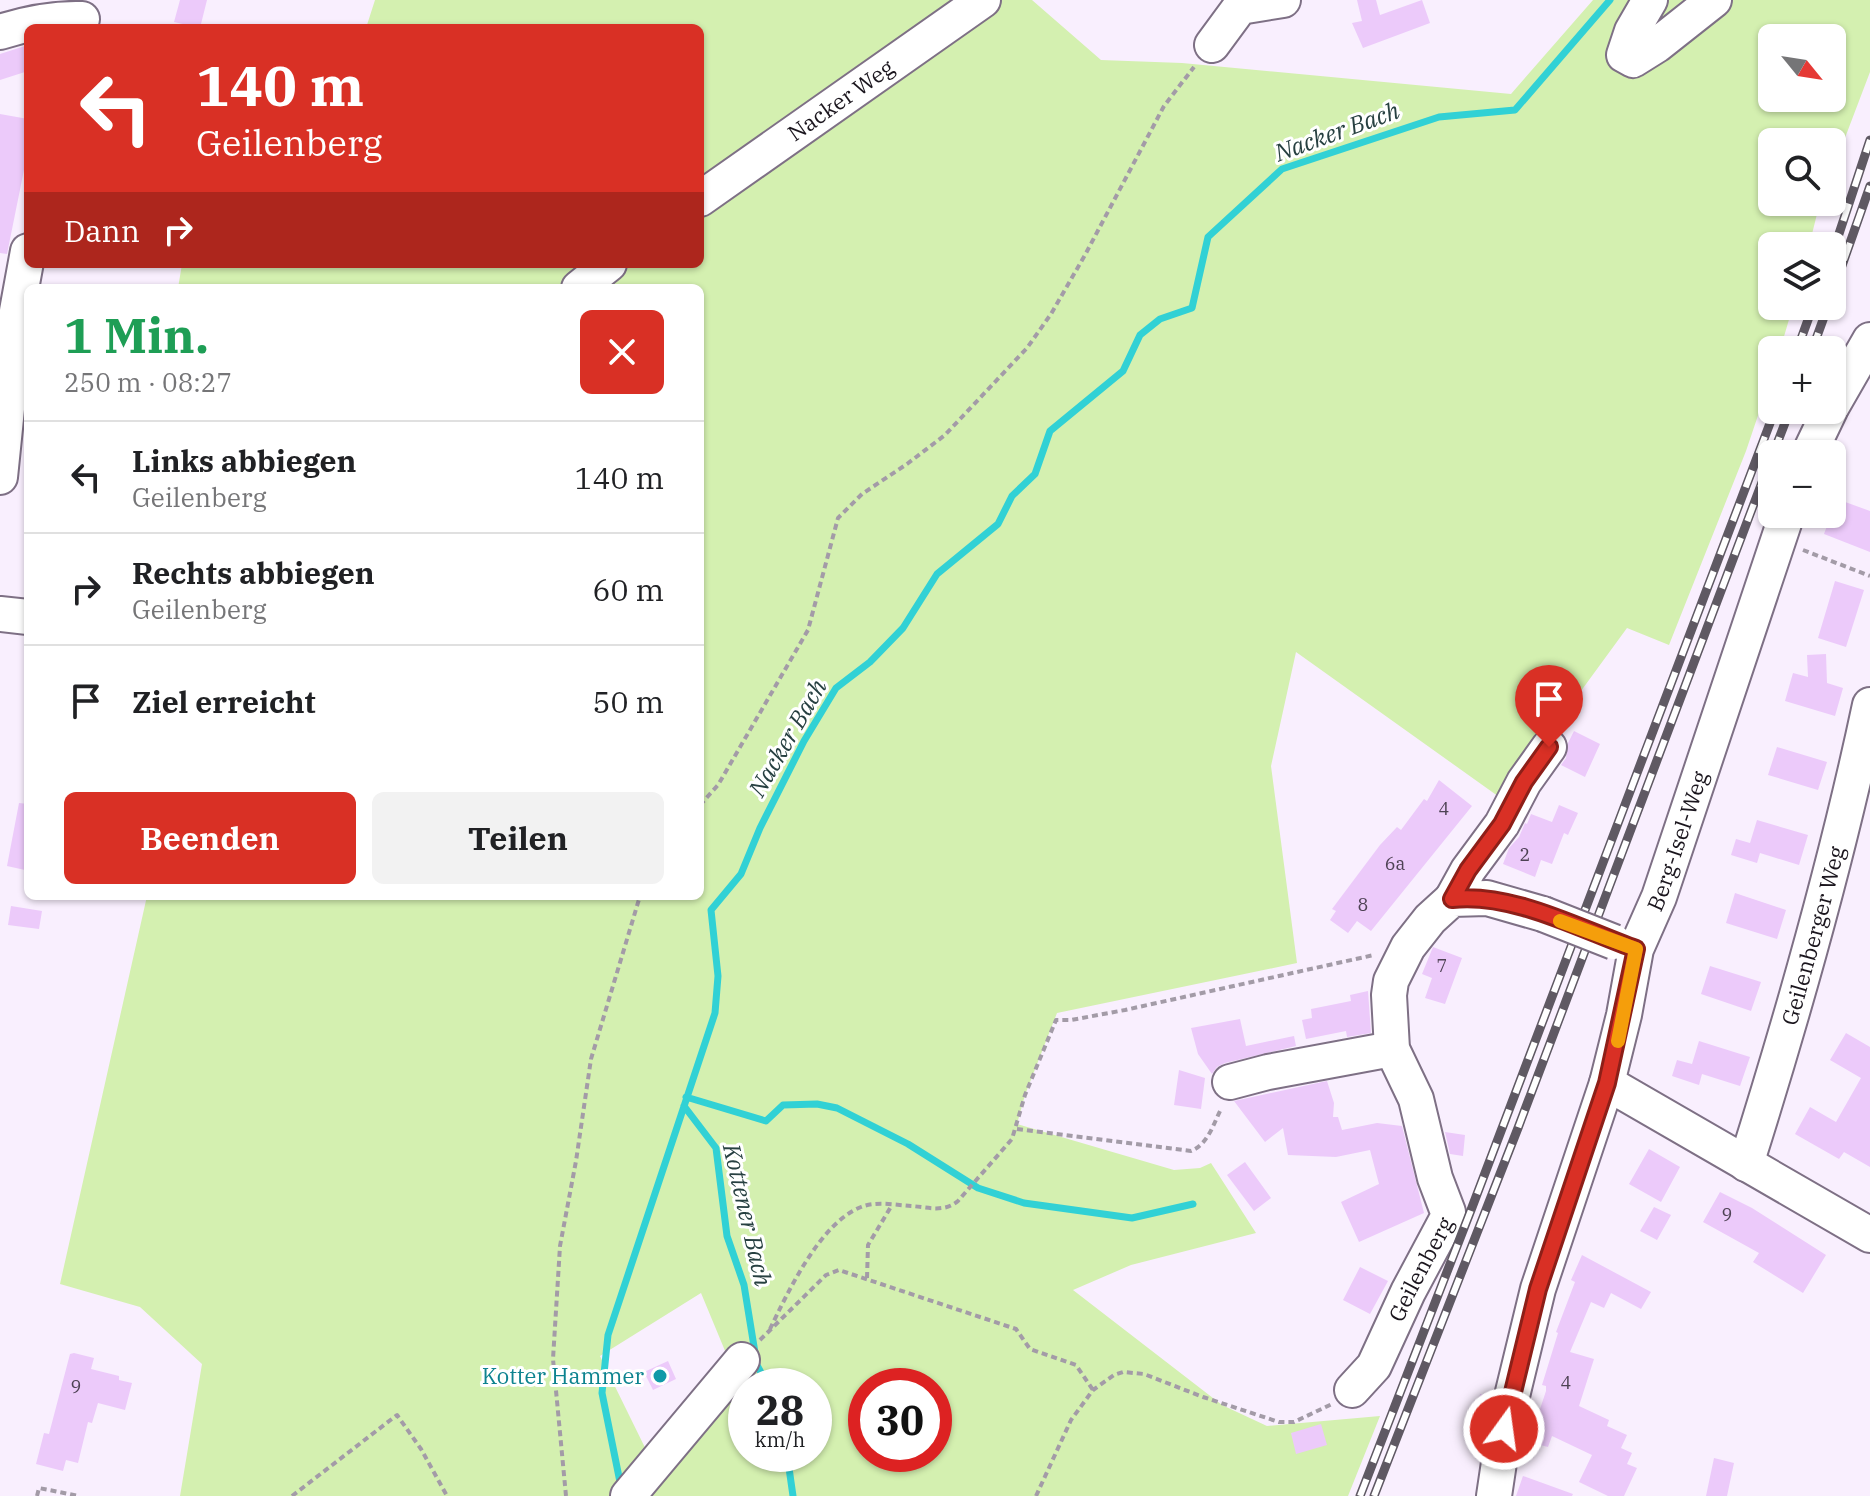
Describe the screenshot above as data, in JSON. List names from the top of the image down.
{
  "streets": {
    "street": [
      "Nacker Weg",
      "Berg-Isel-Weg",
      "Geilenberger Weg",
      "Geilenberg"
    ]
  },
  "water": ["Nacker Bach", "Kottener Bach"],
  "places": ["Kotter Hammer"],
  "house_numbers": [
    "4",
    "2",
    "6a",
    "8",
    "7",
    "9",
    "4",
    "9"
  ],
  "north": "bottom right",
  "page": {
    "map_buttons": ["+", "−"],
    "turn": ["140 m", "Geilenberg"],
    "then": "Dann",
    "heading": ["1 Min.", "250 m · 08:27"],
    "list": [
      {
        "name": "Links abbiegen",
        "note": "Geilenberg",
        "value": "140 m"
      },
      {
        "name": "Rechts abbiegen",
        "note": "Geilenberg",
        "value": "60 m"
      },
      {
        "name": "Ziel erreicht",
        "value": "50 m"
      }
    ],
    "buttons": ["Beenden", "Teilen"],
    "speed": "28 km/h",
    "limit": "30"
  }
}
